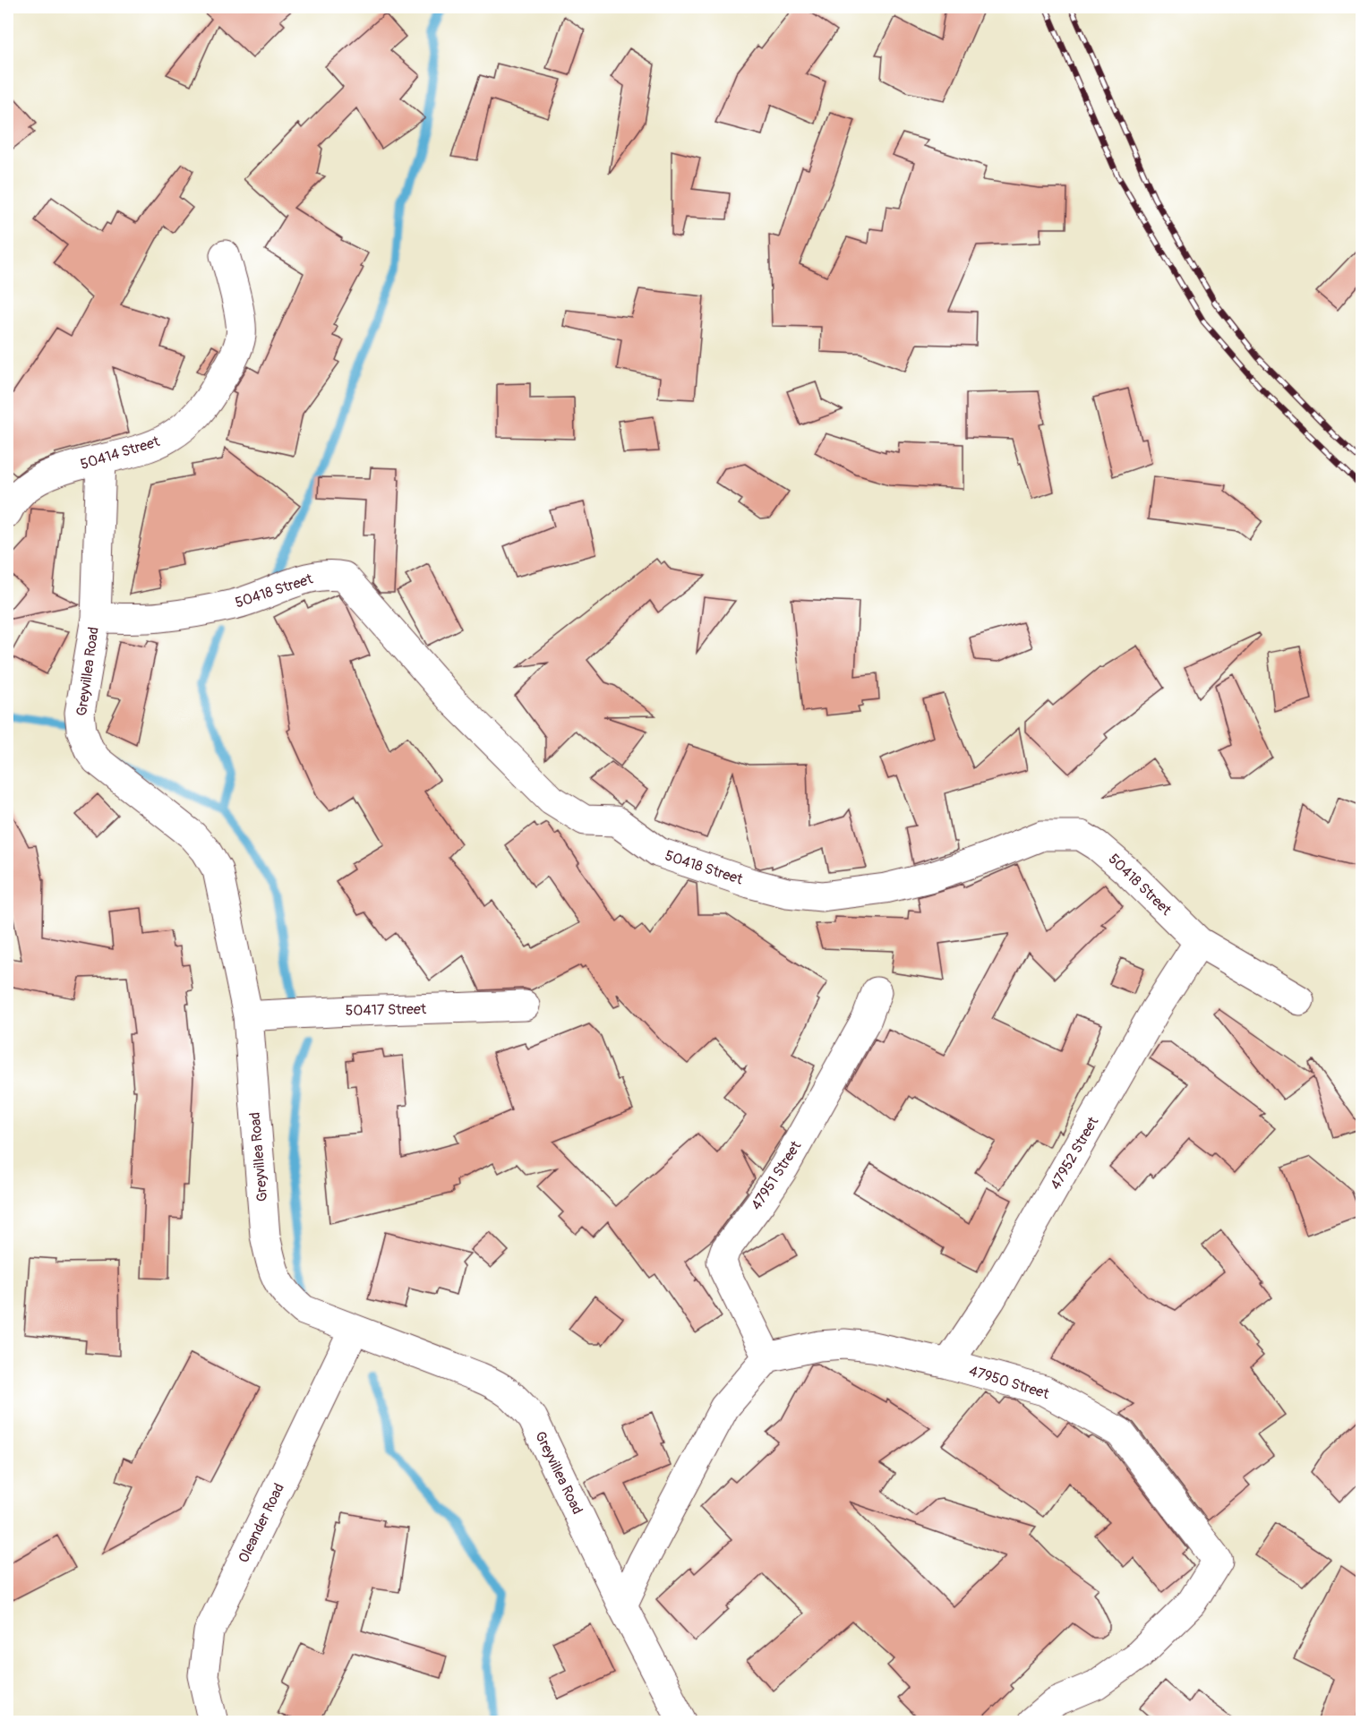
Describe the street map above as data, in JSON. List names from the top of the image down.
{
  "streets": {
    "street": [
      "50414 Street",
      "50418 Street",
      "Greyvillea Road",
      "50417 Street",
      "47952 Street",
      "47951 Street",
      "47950 Street",
      "Oleander Road"
    ]
  },
  "crossings": [
    ["50414 Street", "Greyvillea Road"],
    ["50418 Street", "Greyvillea Road"],
    ["50418 Street", "47952 Street"],
    ["Greyvillea Road", "50417 Street"],
    ["Greyvillea Road", "Oleander Road"],
    ["47952 Street", "47950 Street"],
    ["47951 Street", "47950 Street"]
  ]
}
